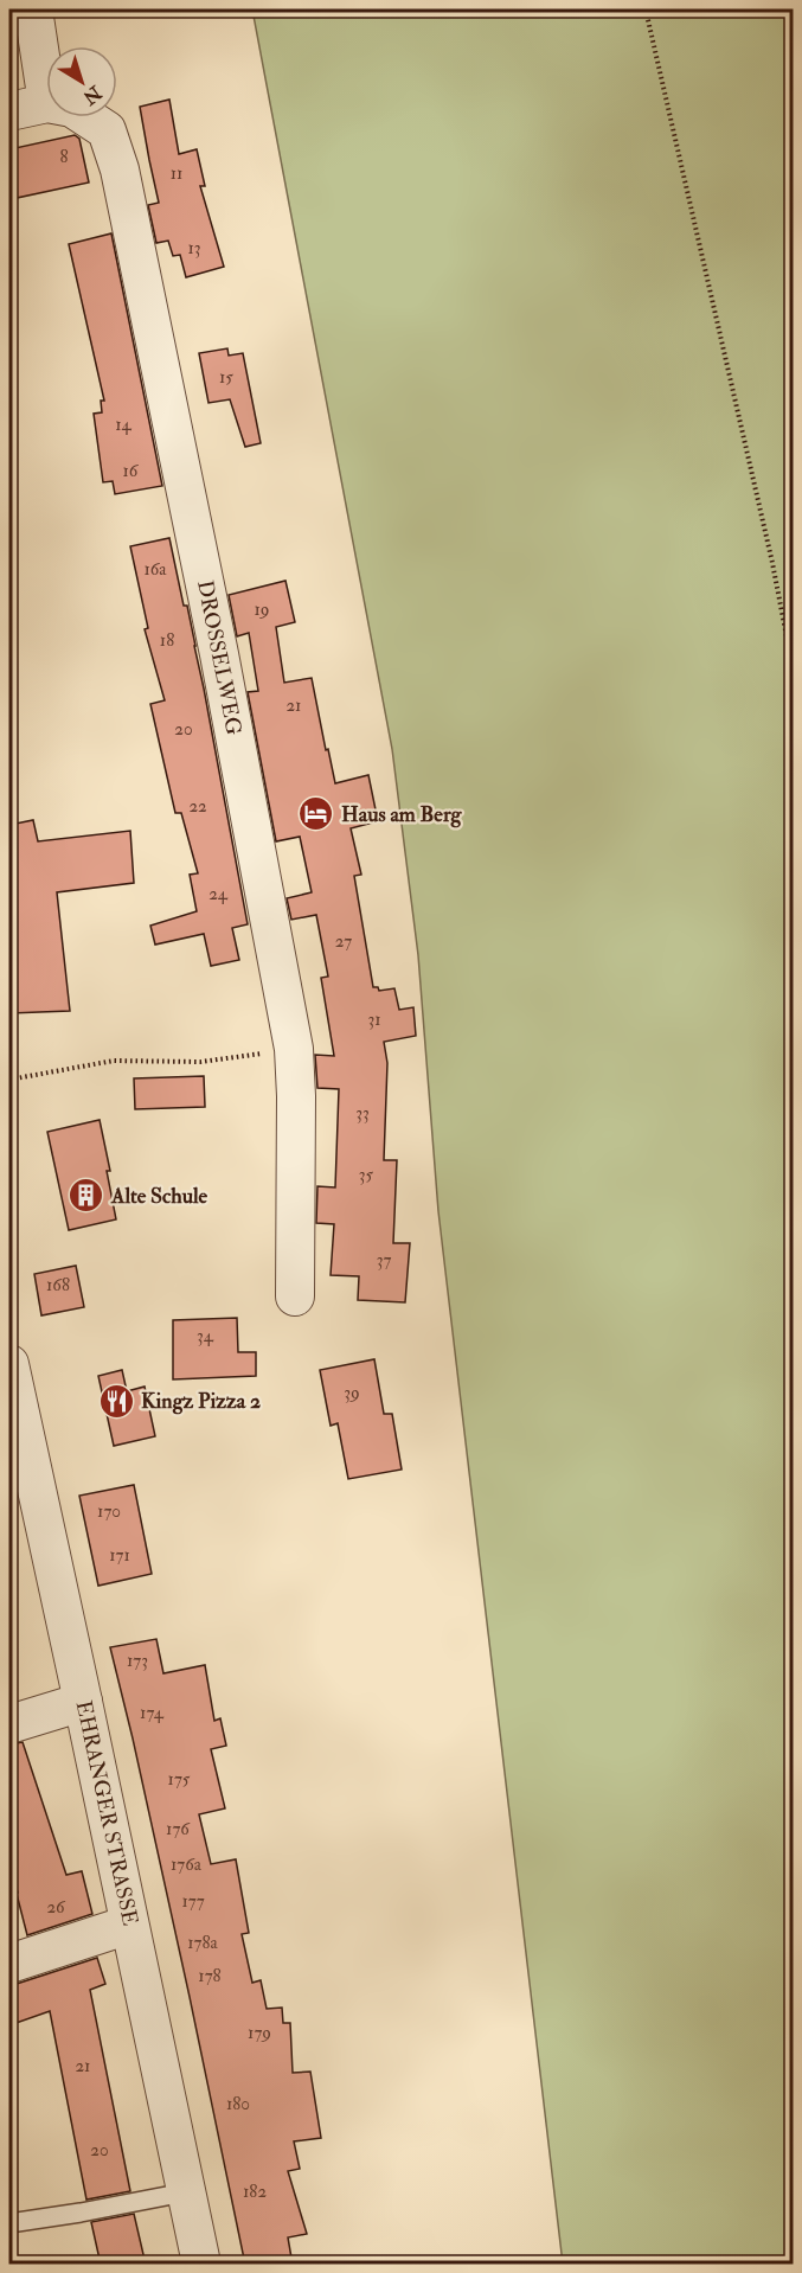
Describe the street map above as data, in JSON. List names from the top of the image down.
{
  "streets": {
    "street": ["DROSSELWEG", "EHRANGER STRASSE"]
  },
  "places": {
    "hotel": ["Haus am Berg"],
    "building": ["Alte Schule"],
    "restaurant": ["Kingz Pizza 2"]
  },
  "house_numbers": [
    "8",
    "11",
    "13",
    "15",
    "14",
    "16",
    "16a",
    "19",
    "18",
    "21",
    "20",
    "22",
    "24",
    "27",
    "31",
    "33",
    "35",
    "37",
    "168",
    "34",
    "39",
    "170",
    "171",
    "173",
    "174",
    "175",
    "176",
    "176a",
    "177",
    "26",
    "178a",
    "178",
    "179",
    "21",
    "180",
    "20",
    "182"
  ],
  "north": "bottom right"
}
